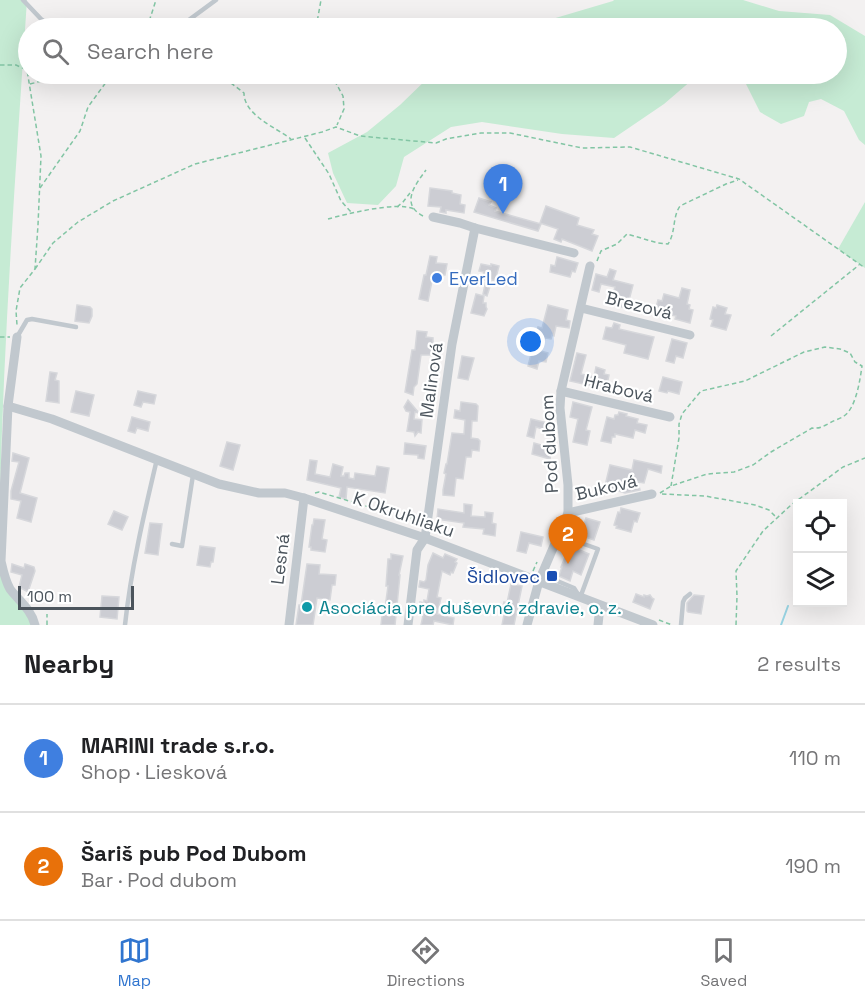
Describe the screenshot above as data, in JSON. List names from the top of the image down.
{
  "streets": {
    "street": [
      "Brezová",
      "Malinová",
      "Hrabová",
      "Pod dubom",
      "Buková",
      "K Okruhliaku",
      "Lesná"
    ]
  },
  "crossings": [
    ["Brezová", "Pod dubom"],
    ["Malinová", "K Okruhliaku"],
    ["Hrabová", "Pod dubom"],
    ["Pod dubom", "Buková"],
    ["Pod dubom", "K Okruhliaku"],
    ["K Okruhliaku", "Lesná"]
  ],
  "places": {
    "other": ["EverLed", "Asociácia pre duševné zdravie, o. z."],
    "transit": ["Šidlovec"]
  },
  "scale_bar": "100 m",
  "page": {
    "search": "Search here",
    "pins": ["1", "2"],
    "scale": "100 m",
    "heading": ["Nearby", "2 results"],
    "list": [
      {
        "mark": "1",
        "name": "MARINI trade s.r.o.",
        "note": "Shop · Liesková",
        "value": "110 m"
      },
      {
        "mark": "2",
        "name": "Šariš pub Pod Dubom",
        "note": "Bar · Pod dubom",
        "value": "190 m"
      }
    ],
    "nav": ["Map", "Directions", "Saved"]
  }
}
